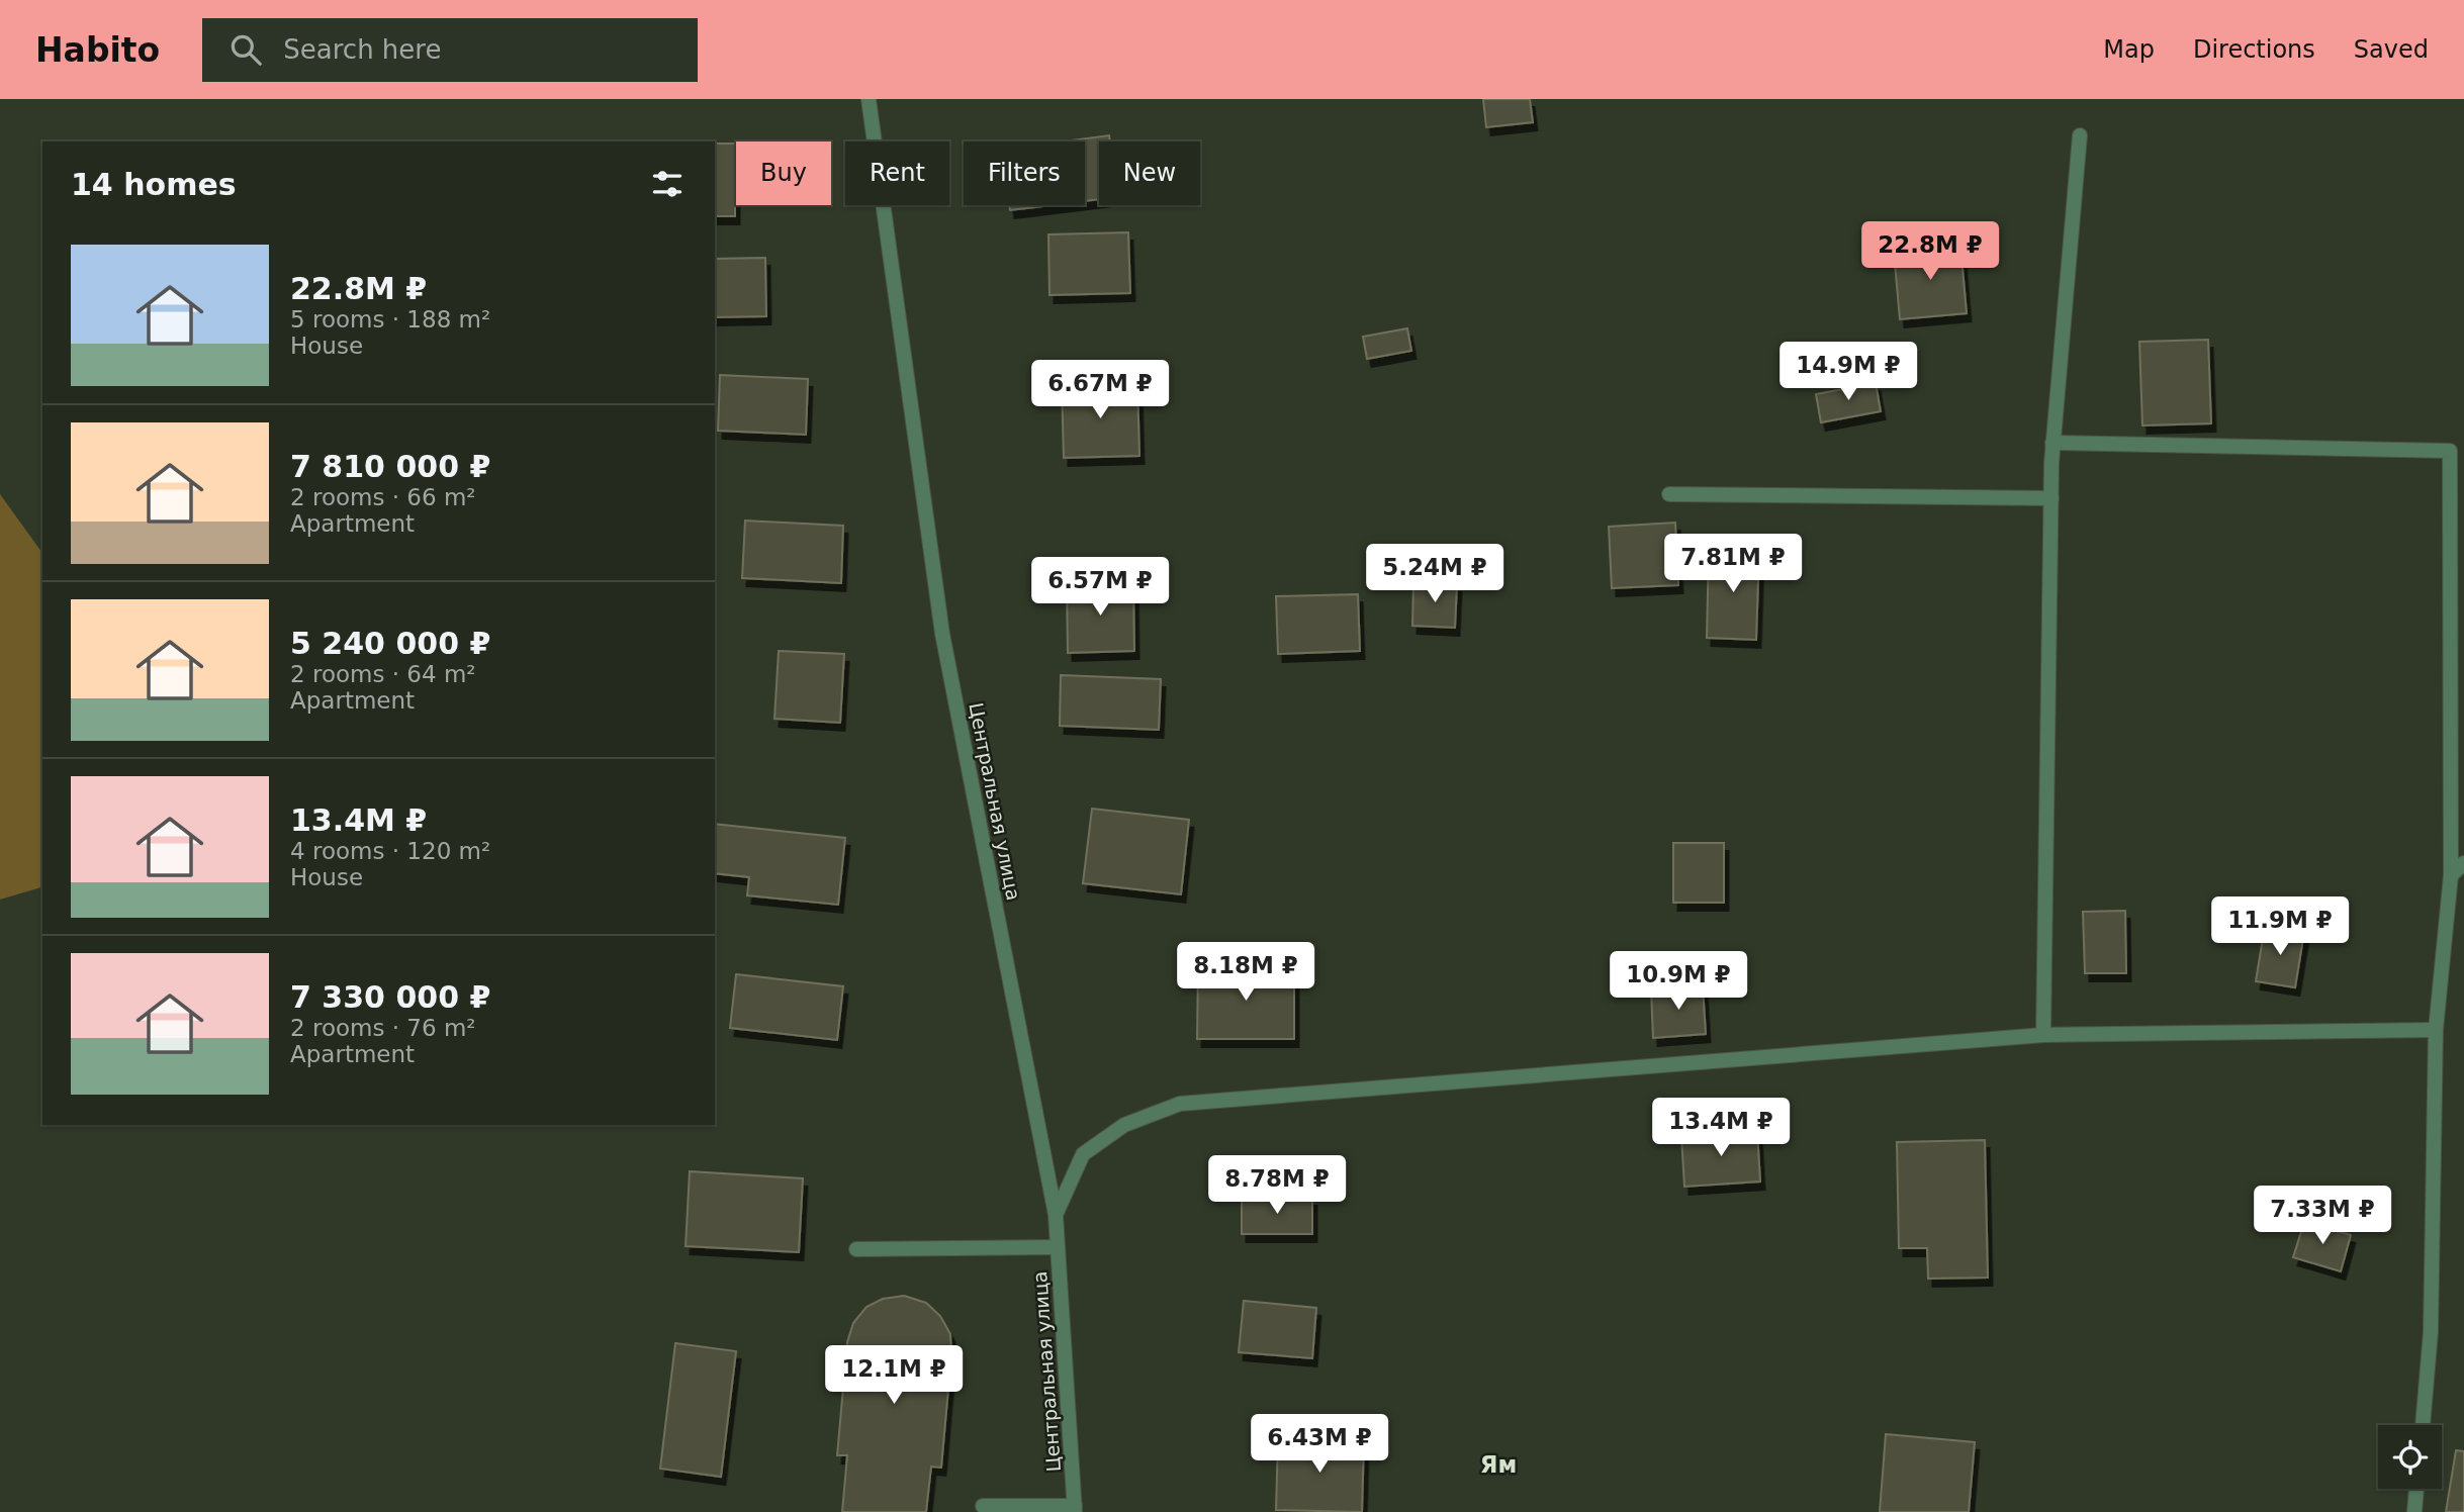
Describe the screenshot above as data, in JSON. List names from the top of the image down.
{
  "streets": {
    "street": ["Центральная улица"]
  },
  "districts": ["Ям"],
  "page": {
    "header": "Habito",
    "search": "Search here",
    "nav": ["Map", "Directions", "Saved"],
    "chip": [
      "Buy",
      "Rent",
      "Filters",
      "New"
    ],
    "heading": "14 homes",
    "price": [
      "22.8M ₽",
      "14.9M ₽",
      "6.67M ₽",
      "7.81M ₽",
      "5.24M ₽",
      "6.57M ₽",
      "11.9M ₽",
      "8.18M ₽",
      "10.9M ₽",
      "13.4M ₽",
      "8.78M ₽",
      "7.33M ₽",
      "12.1M ₽",
      "6.43M ₽"
    ],
    "list": [
      {
        "name": "22.8M ₽",
        "note": "5 rooms · 188 m² · House"
      },
      {
        "name": "7 810 000 ₽",
        "note": "2 rooms · 66 m² · Apartment"
      },
      {
        "name": "5 240 000 ₽",
        "note": "2 rooms · 64 m² · Apartment"
      },
      {
        "name": "13.4M ₽",
        "note": "4 rooms · 120 m² · House"
      },
      {
        "name": "7 330 000 ₽",
        "note": "2 rooms · 76 m² · Apartment"
      }
    ]
  }
}
